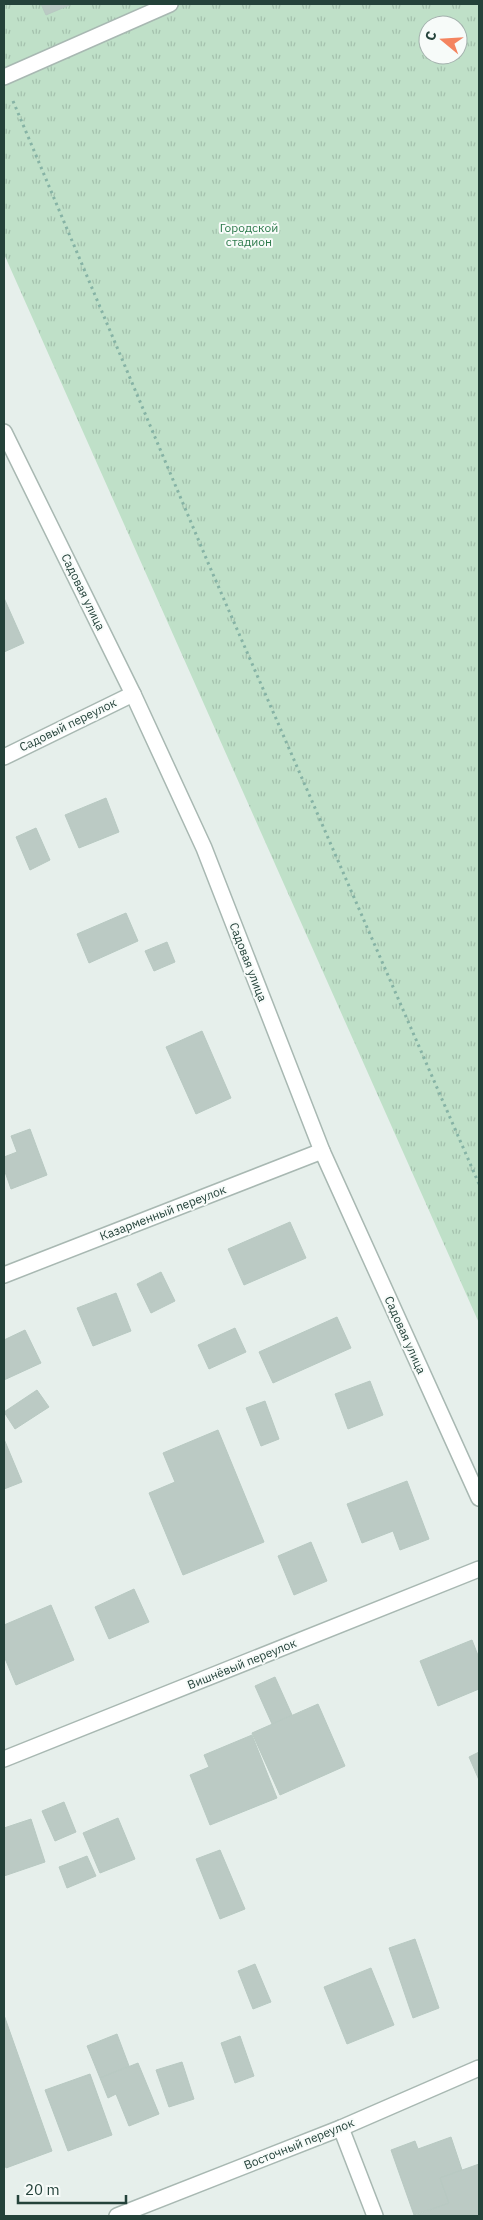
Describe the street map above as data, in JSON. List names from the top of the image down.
{
  "streets": {
    "street": [
      "Садовая улица",
      "Садовый переулок",
      "Казарменный переулок",
      "Вишнёвый переулок",
      "Восточный переулок"
    ]
  },
  "crossings": [
    ["Садовая улица", "Садовый переулок"],
    ["Садовая улица", "Казарменный переулок"]
  ],
  "parks": ["Городской стадион"],
  "scale_bar": "20 m",
  "north": "left"
}
